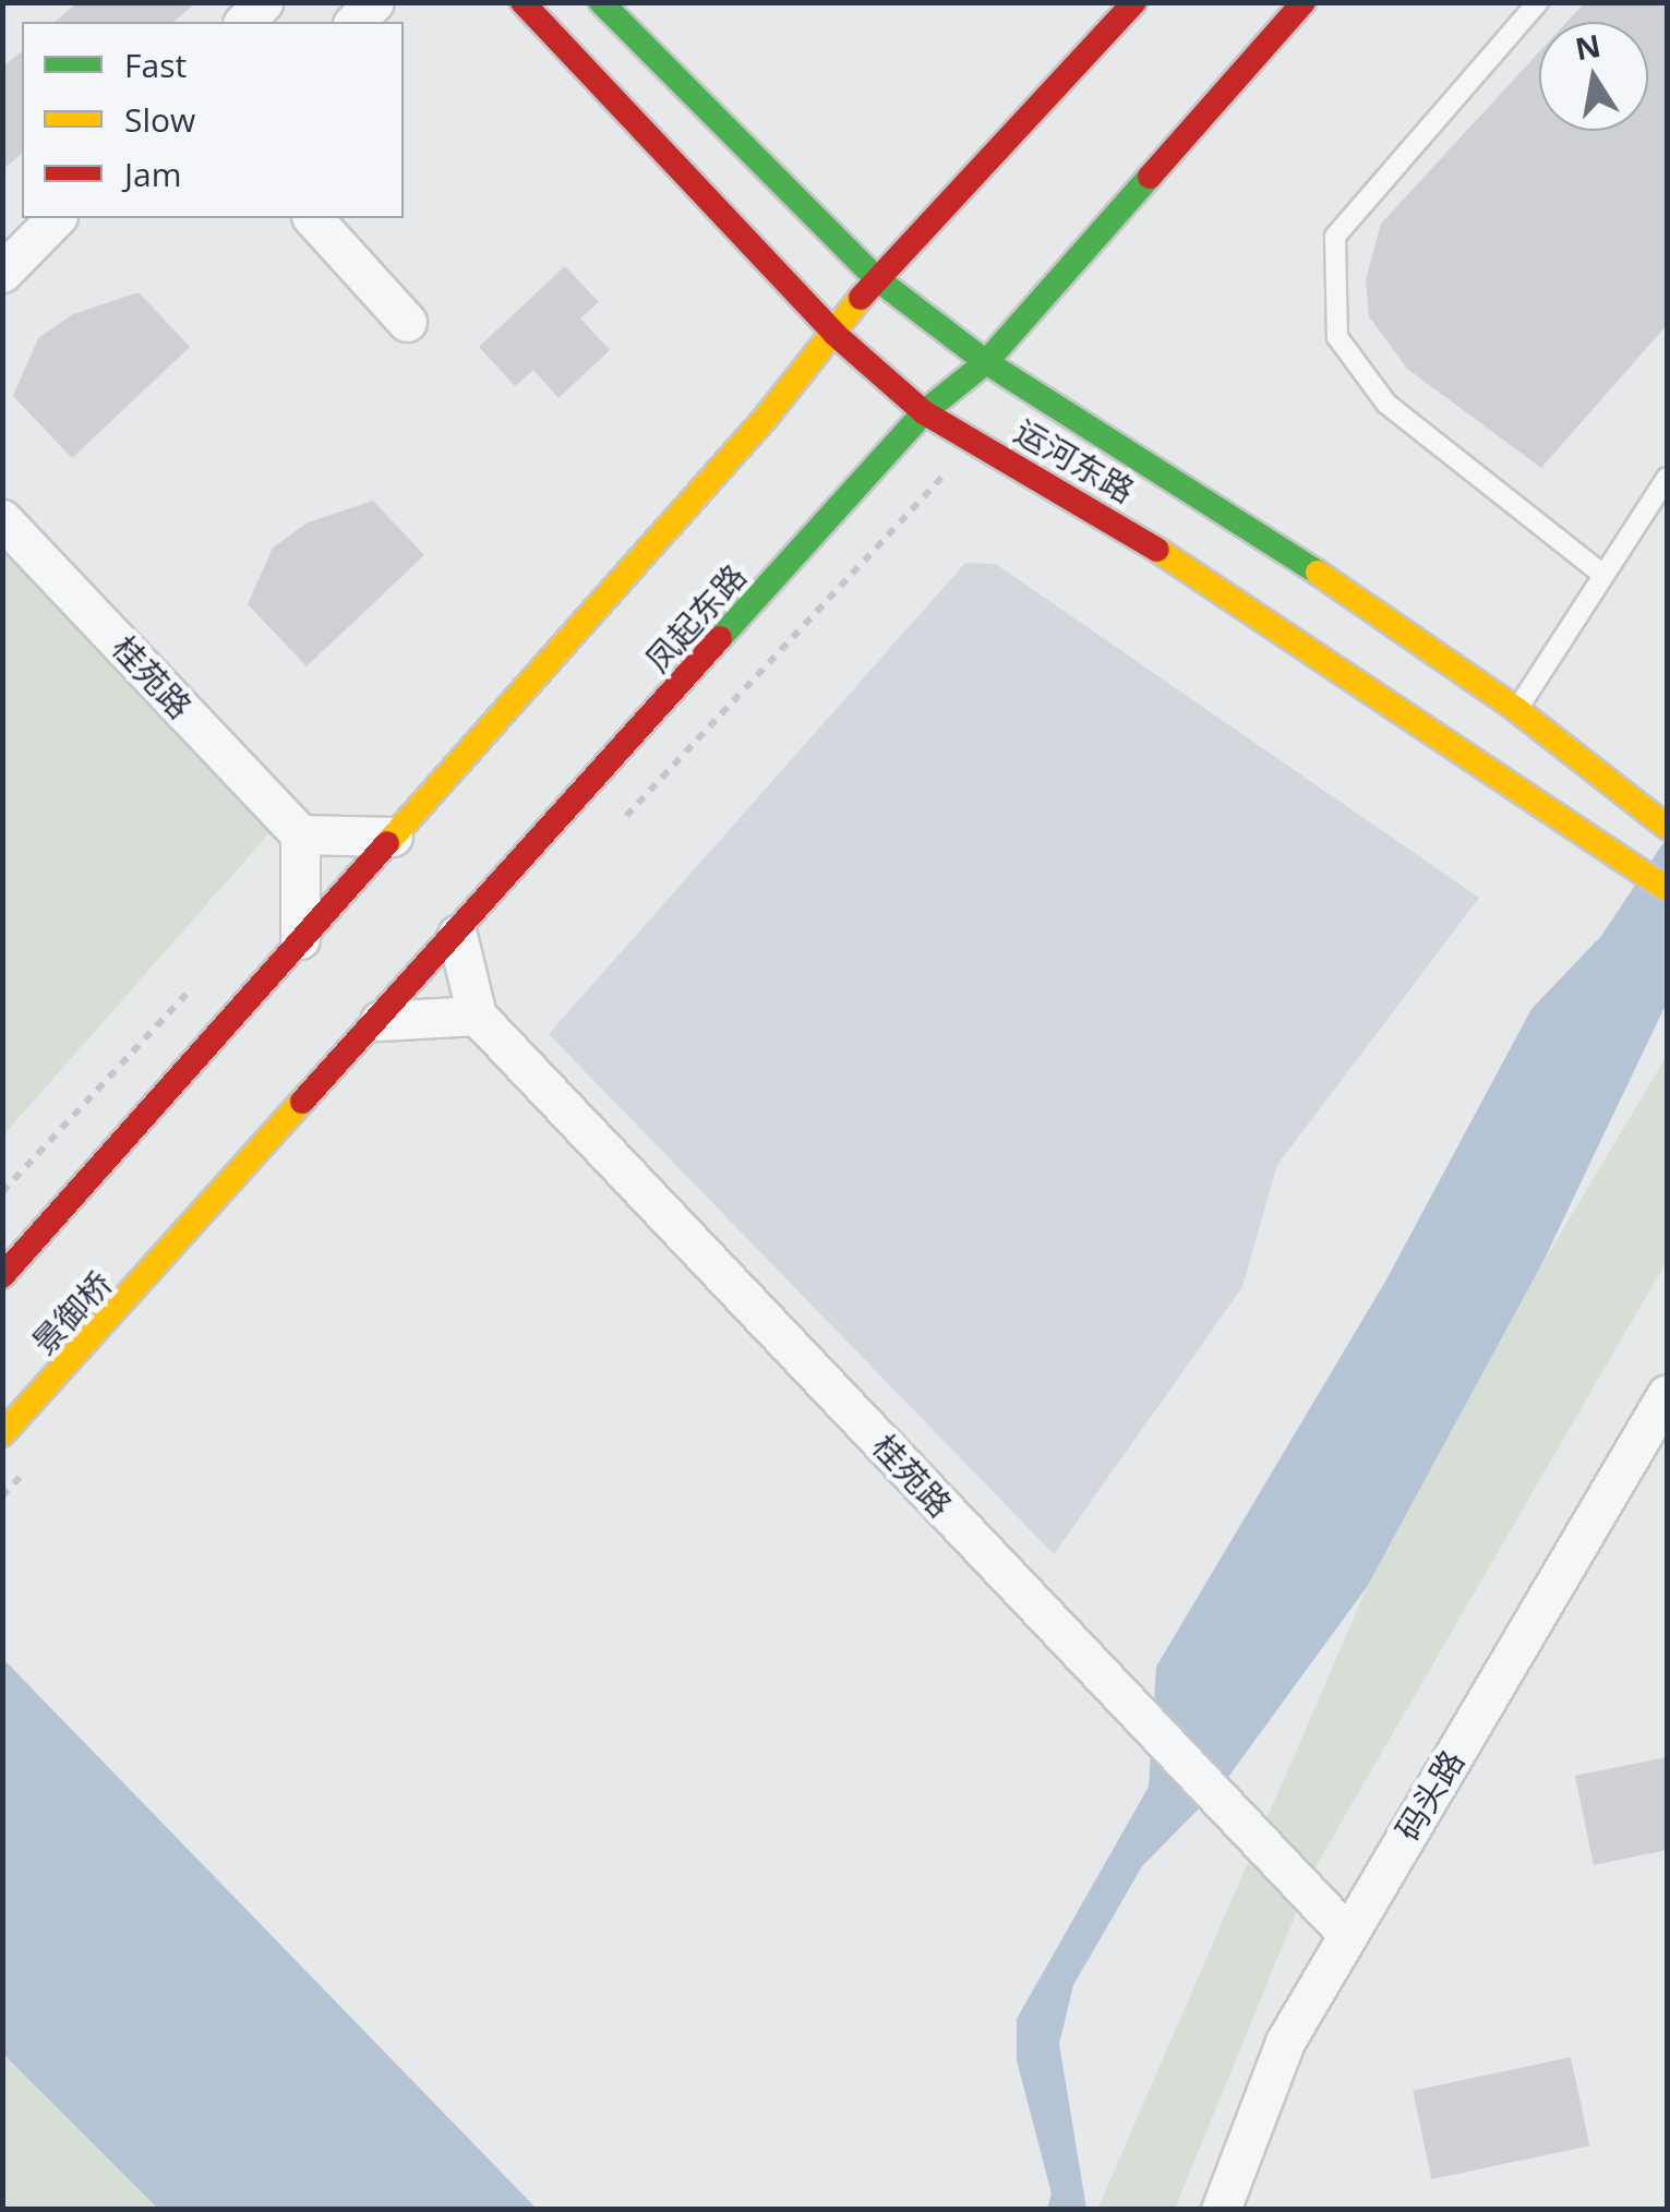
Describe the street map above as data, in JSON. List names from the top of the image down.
{
  "streets": {
    "main road": ["运河东路", "凤起东路", "景御桥"],
    "street": ["桂苑路", "码头路"]
  },
  "crossings": [
    ["运河东路", "凤起东路"],
    ["凤起东路", "桂苑路"],
    ["凤起东路", "景御桥"],
    ["桂苑路", "码头路"]
  ],
  "legend": ["Fast", "Slow", "Jam"],
  "north": "top"
}
